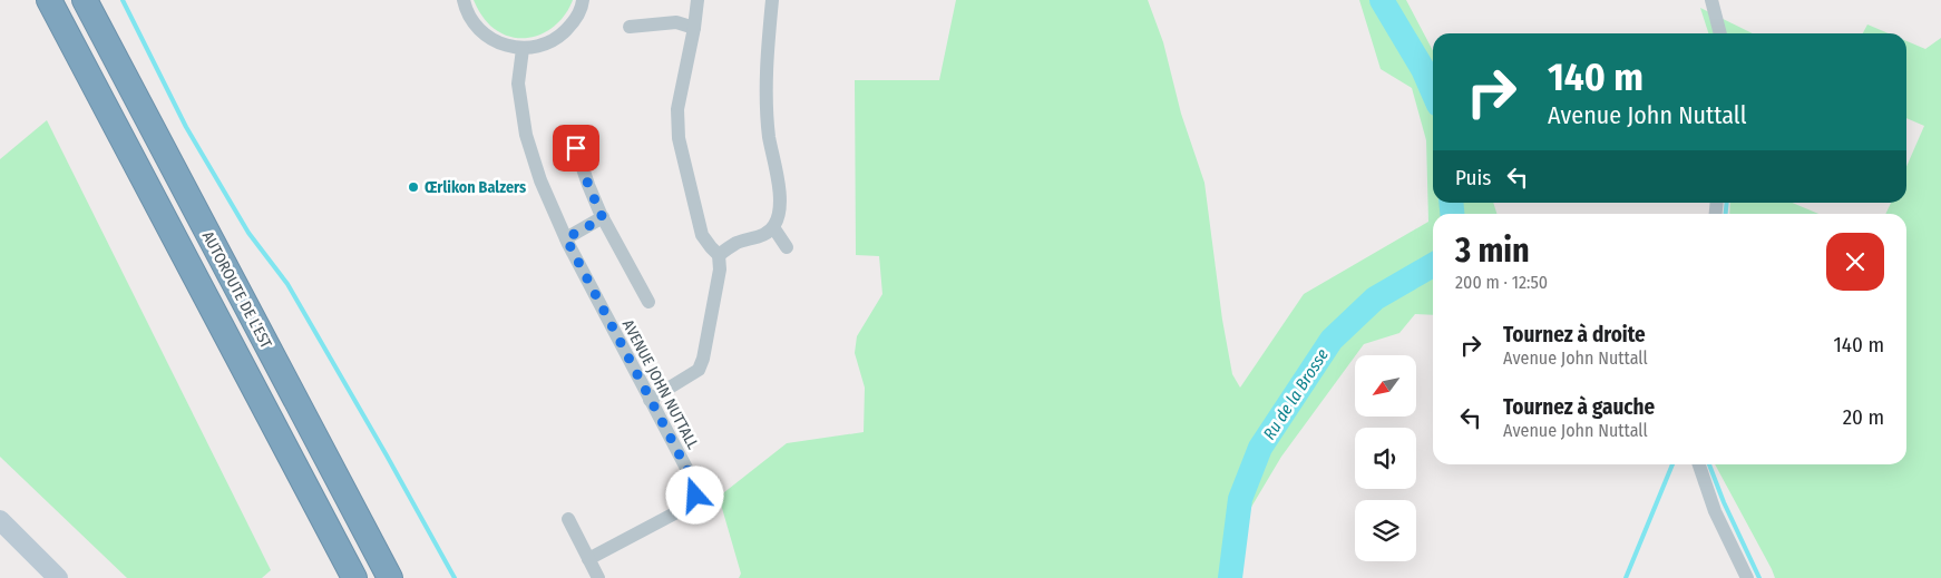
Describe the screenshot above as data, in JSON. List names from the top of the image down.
{
  "streets": {
    "highway": ["AUTOROUTE DE L’EST"],
    "street": ["AVENUE JOHN NUTTALL"]
  },
  "water": ["Ru de la Brosse"],
  "places": ["Œrlikon Balzers"],
  "north": "bottom left",
  "page": {
    "turn": ["140 m", "Avenue John Nuttall"],
    "then": "Puis",
    "heading": ["3 min", "200 m · 12:50"],
    "list": [
      {
        "name": "Tournez à droite",
        "note": "Avenue John Nuttall",
        "value": "140 m"
      },
      {
        "name": "Tournez à gauche",
        "note": "Avenue John Nuttall",
        "value": "20 m"
      }
    ]
  }
}
